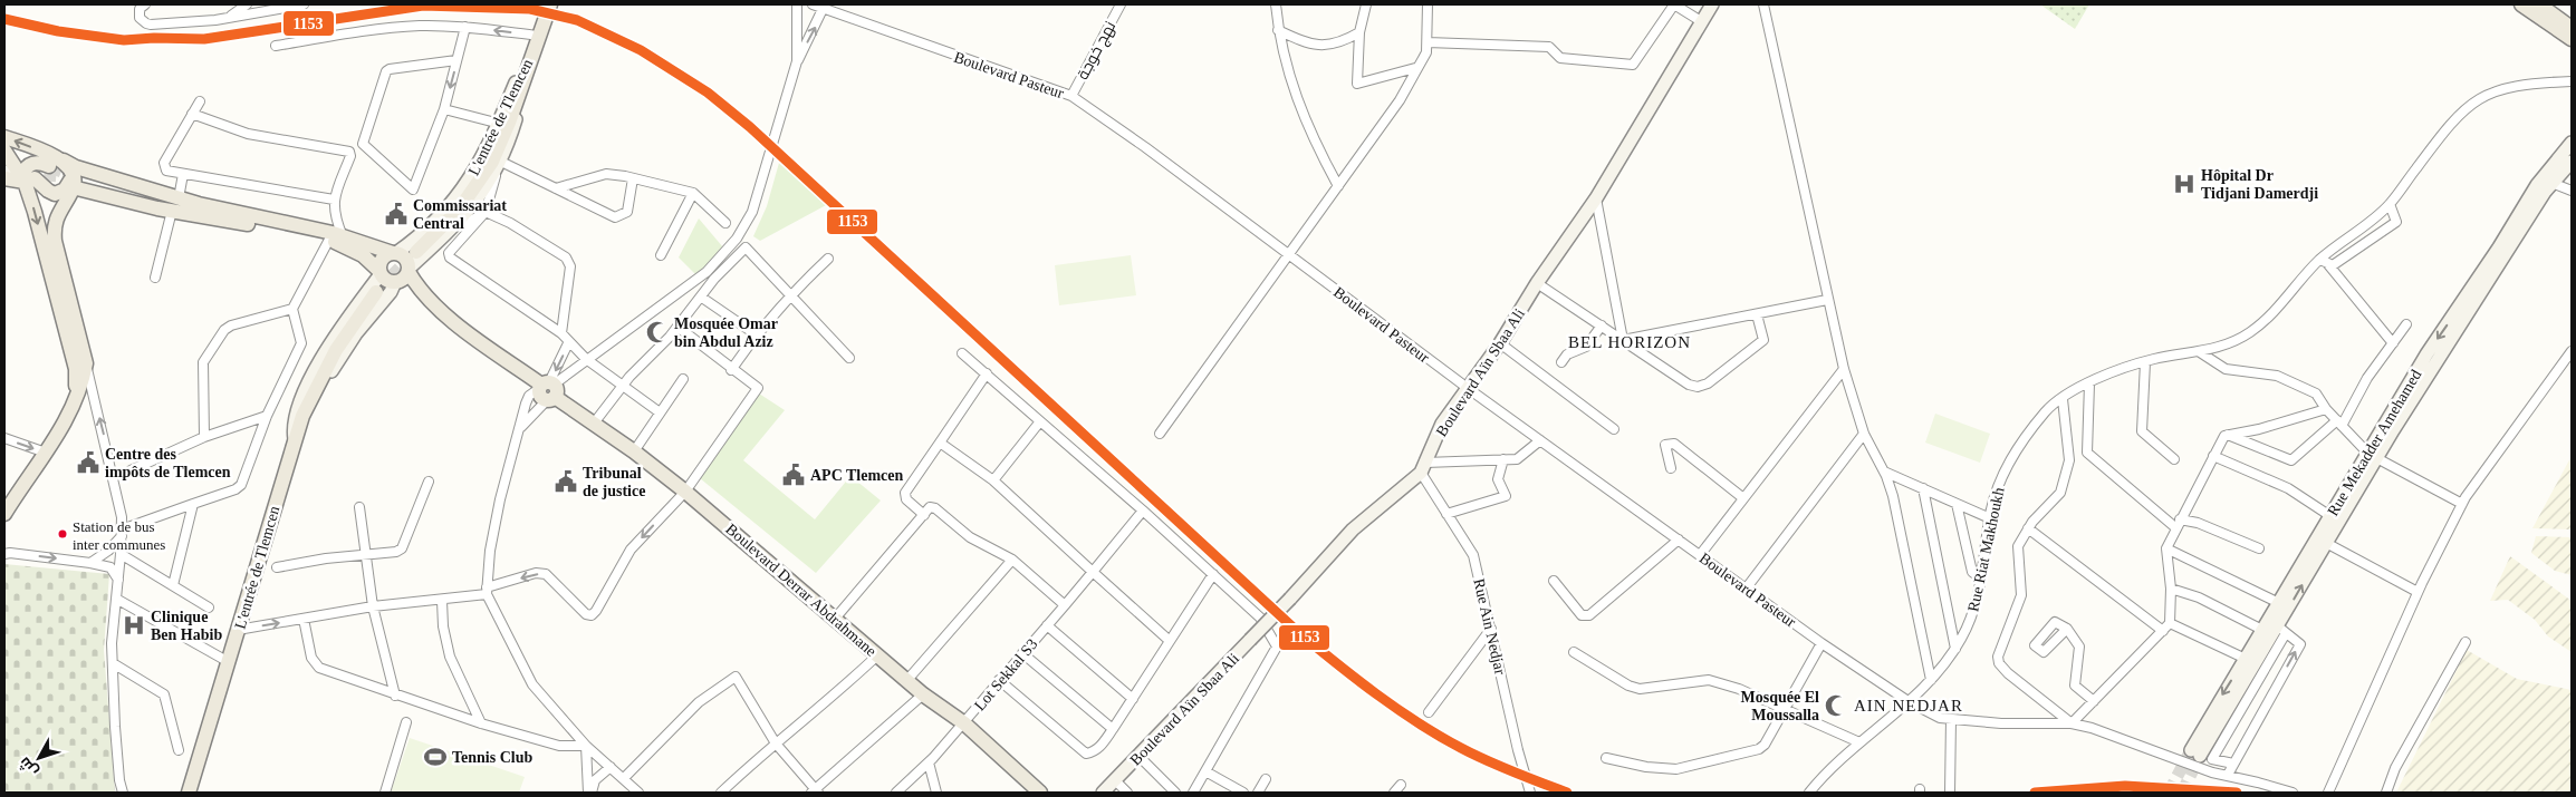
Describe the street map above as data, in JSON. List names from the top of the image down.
{
  "streets": {
    "main road": [
      "L'entrée de Tlemcen",
      "Boulevard Aïn Sbaa Ali",
      "Rue Mekadder Amehamed",
      "Boulevard Derrar Abdrahmane"
    ],
    "street": [
      "نهج خوجة",
      "Boulevard Pasteur",
      "Rue Riat Makhoukh",
      "Rue Ain Nedjar",
      "Lot Sekkal S3"
    ]
  },
  "crossings": [
    ["نهج خوجة", "Boulevard Pasteur"],
    ["Boulevard Pasteur", "Boulevard Aïn Sbaa Ali"],
    ["Boulevard Pasteur", "Rue Riat Makhoukh"],
    ["L'entrée de Tlemcen", "Boulevard Derrar Abdrahmane"],
    ["Boulevard Aïn Sbaa Ali", "Rue Ain Nedjar"],
    ["Boulevard Derrar Abdrahmane", "Lot Sekkal S3"]
  ],
  "districts": ["BEL HORIZON", "AIN NEDJAR"],
  "places": {
    "hospital": ["Hôpital Dr Tidjani Damerdji", "Clinique Ben Habib"],
    "public building": [
      "Commissariat Central",
      "Centre des impôts de Tlemcen",
      "APC Tlemcen",
      "Tribunal de justice"
    ],
    "mosque": ["Mosquée Omar bin Abdul Aziz", "Mosquée El Moussalla"],
    "other": ["Station de bus inter communes"],
    "sports": ["Tennis Club"]
  },
  "lines": ["transit line 1153"],
  "north": "bottom left"
}
